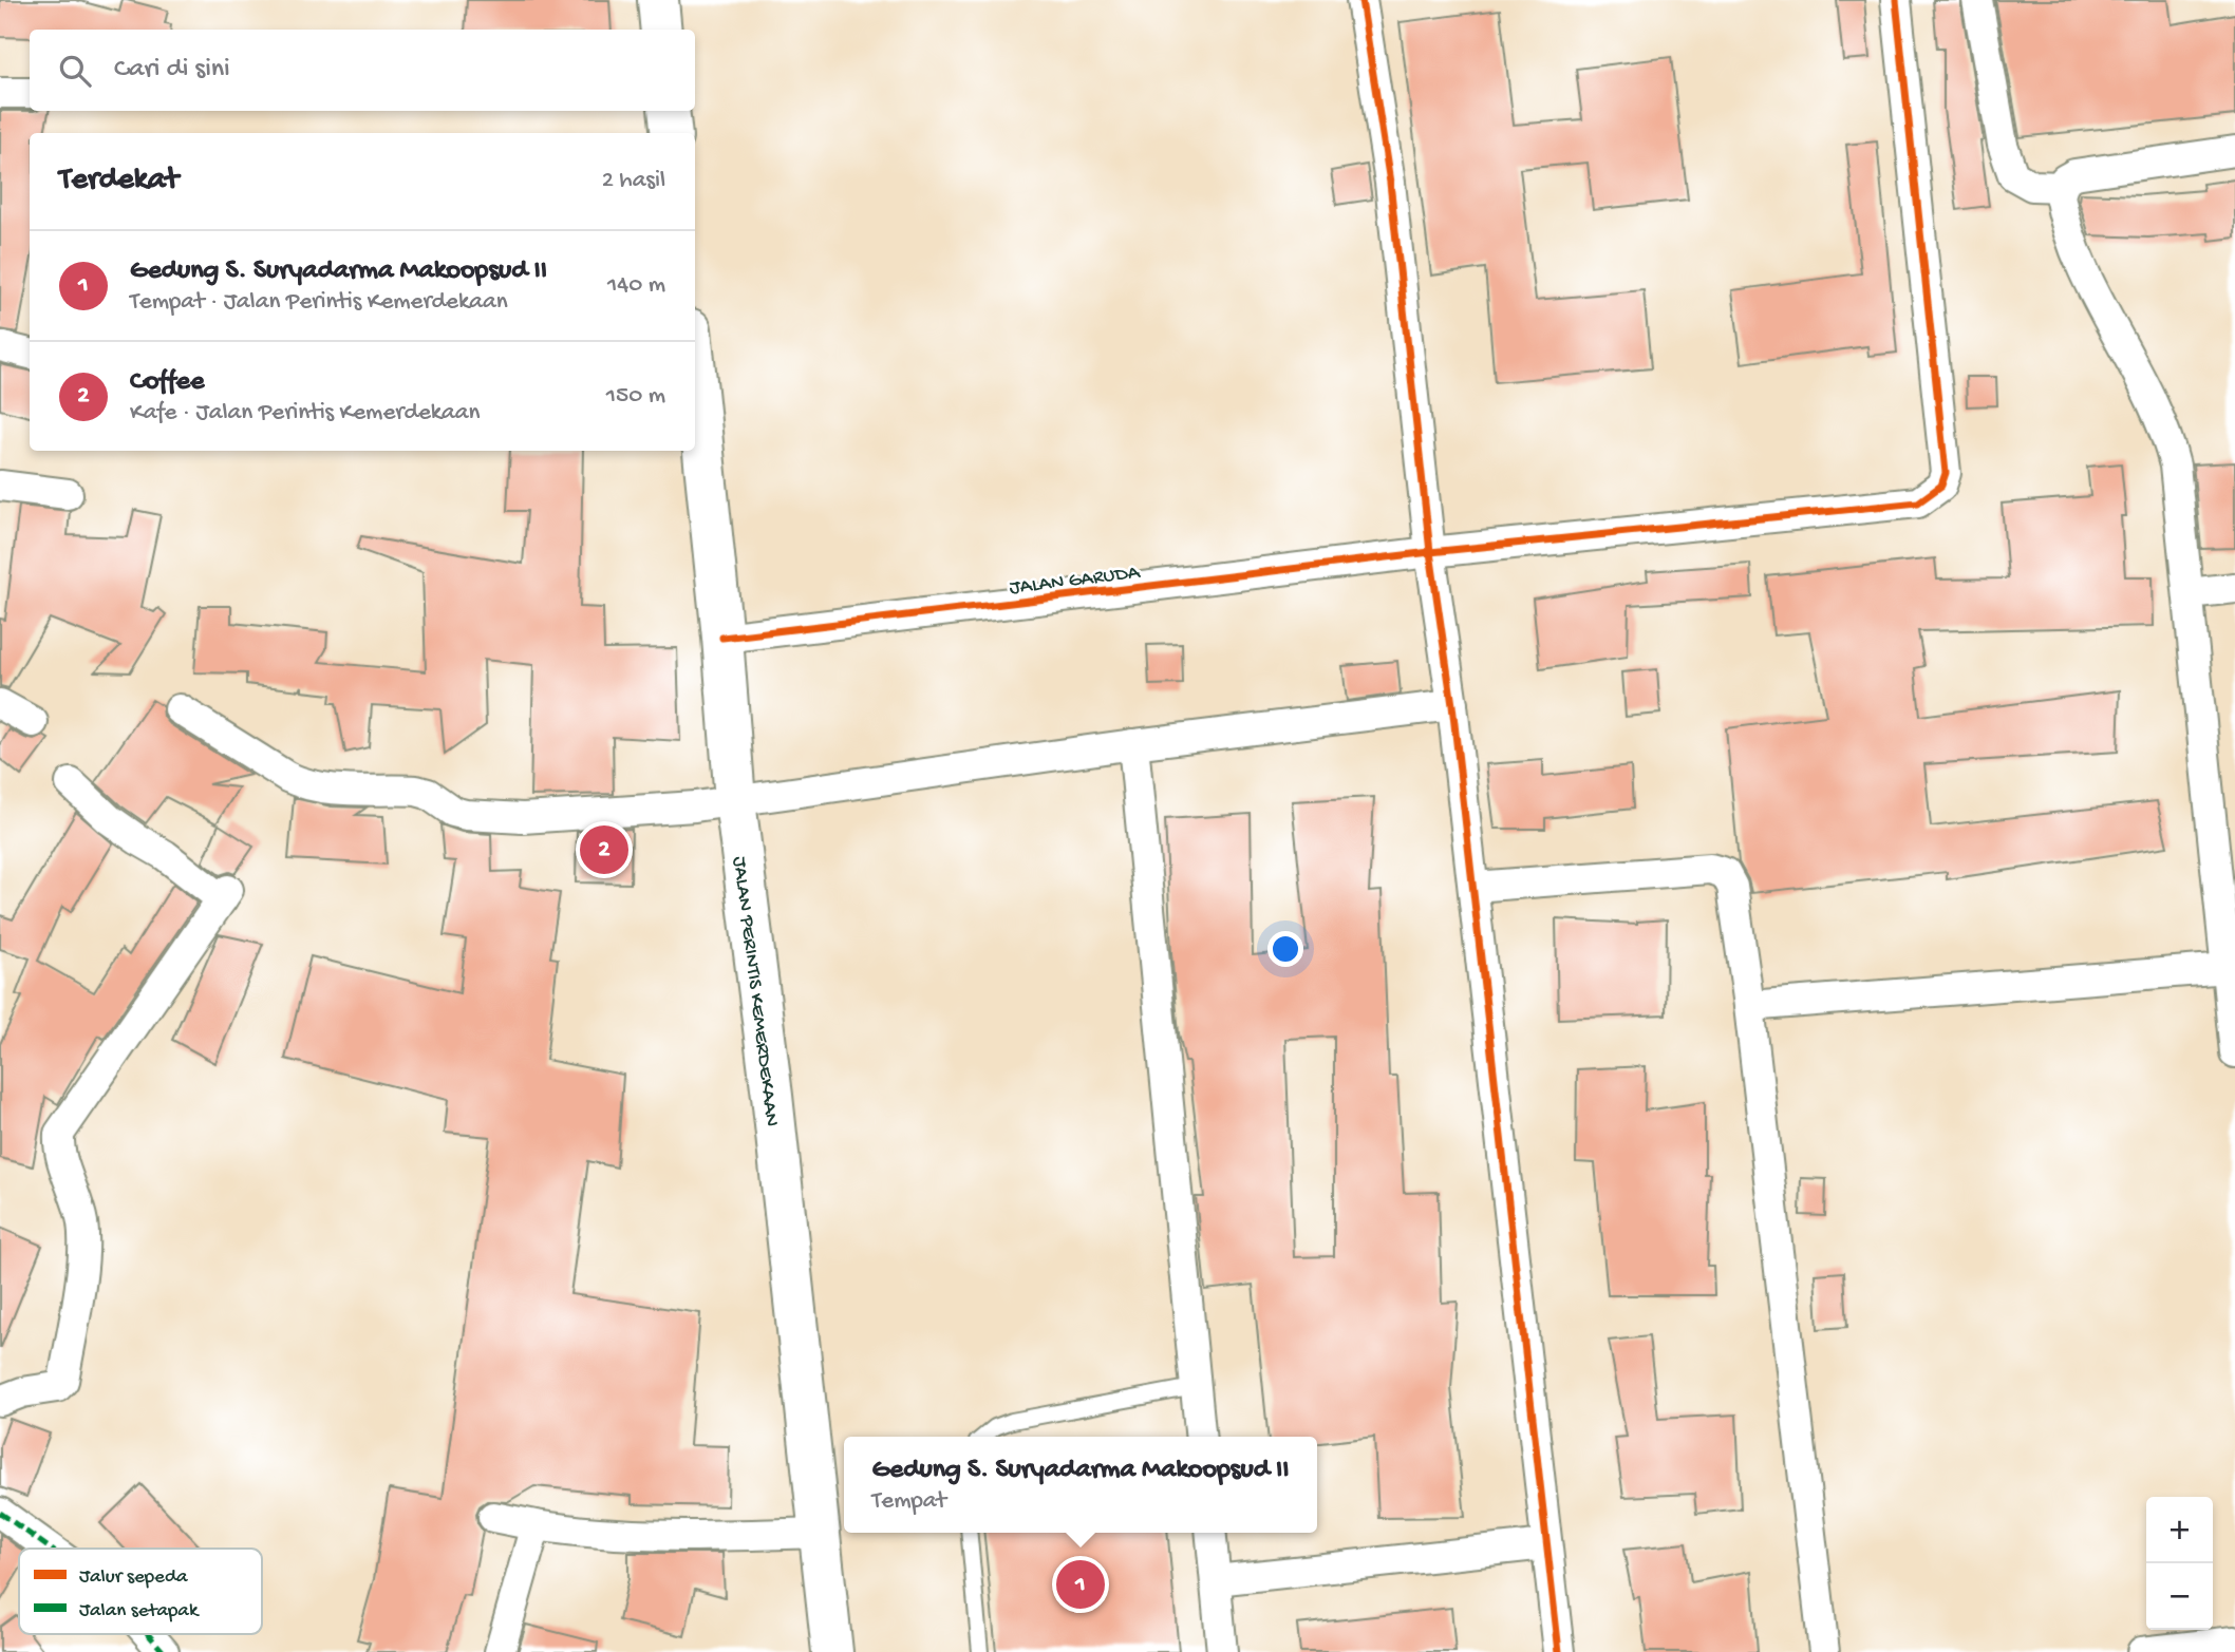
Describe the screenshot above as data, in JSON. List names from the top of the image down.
{
  "streets": {
    "highway": ["JALAN PERINTIS KEMERDEKAAN"],
    "street": ["JALAN GARUDA"]
  },
  "crossings": [
    ["JALAN GARUDA", "JALAN PERINTIS KEMERDEKAAN"]
  ],
  "legend": ["Jalur sepeda", "Jalan setapak"],
  "page": {
    "search": "Cari di sini",
    "heading": ["Terdekat", "2 hasil"],
    "list": [
      {
        "mark": "1",
        "name": "Gedung S. Suryadarma Makoopsud II",
        "note": "Tempat · Jalan Perintis Kemerdekaan",
        "value": "140 m"
      },
      {
        "mark": "2",
        "name": "Coffee",
        "note": "Kafe · Jalan Perintis Kemerdekaan",
        "value": "150 m"
      }
    ],
    "pins": ["2", "1"],
    "popup": ["Gedung S. Suryadarma Makoopsud II", "Tempat"],
    "map_buttons": ["+", "−"]
  }
}
